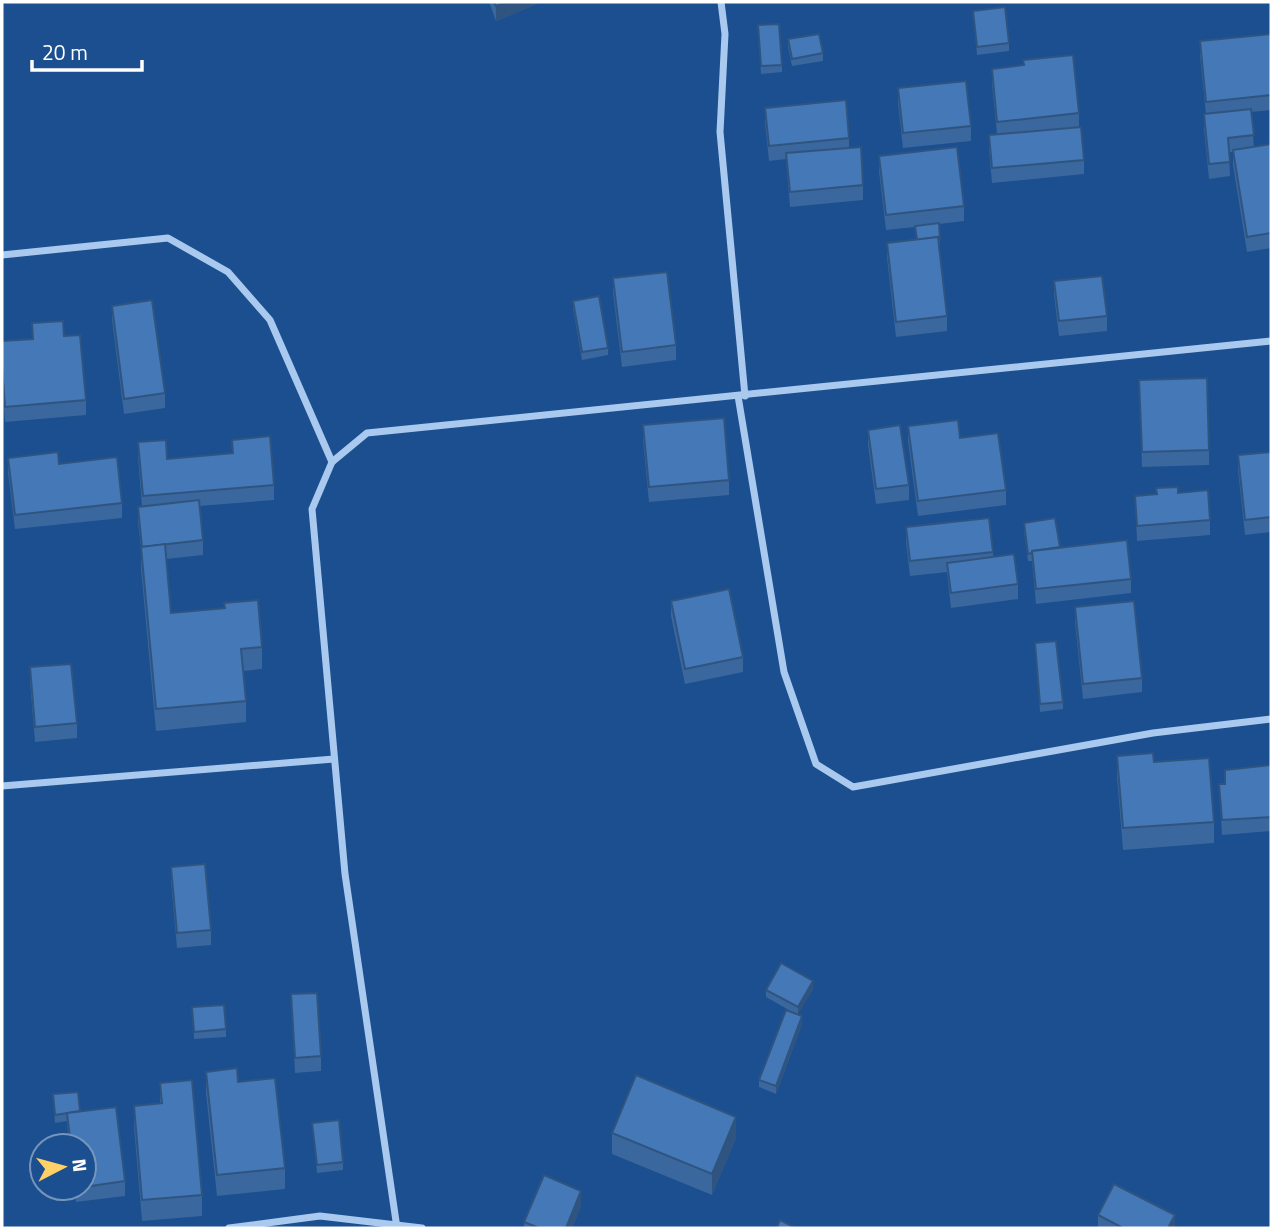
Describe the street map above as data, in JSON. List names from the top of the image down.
{
  "scale_bar": "20 m",
  "north": "right"
}
